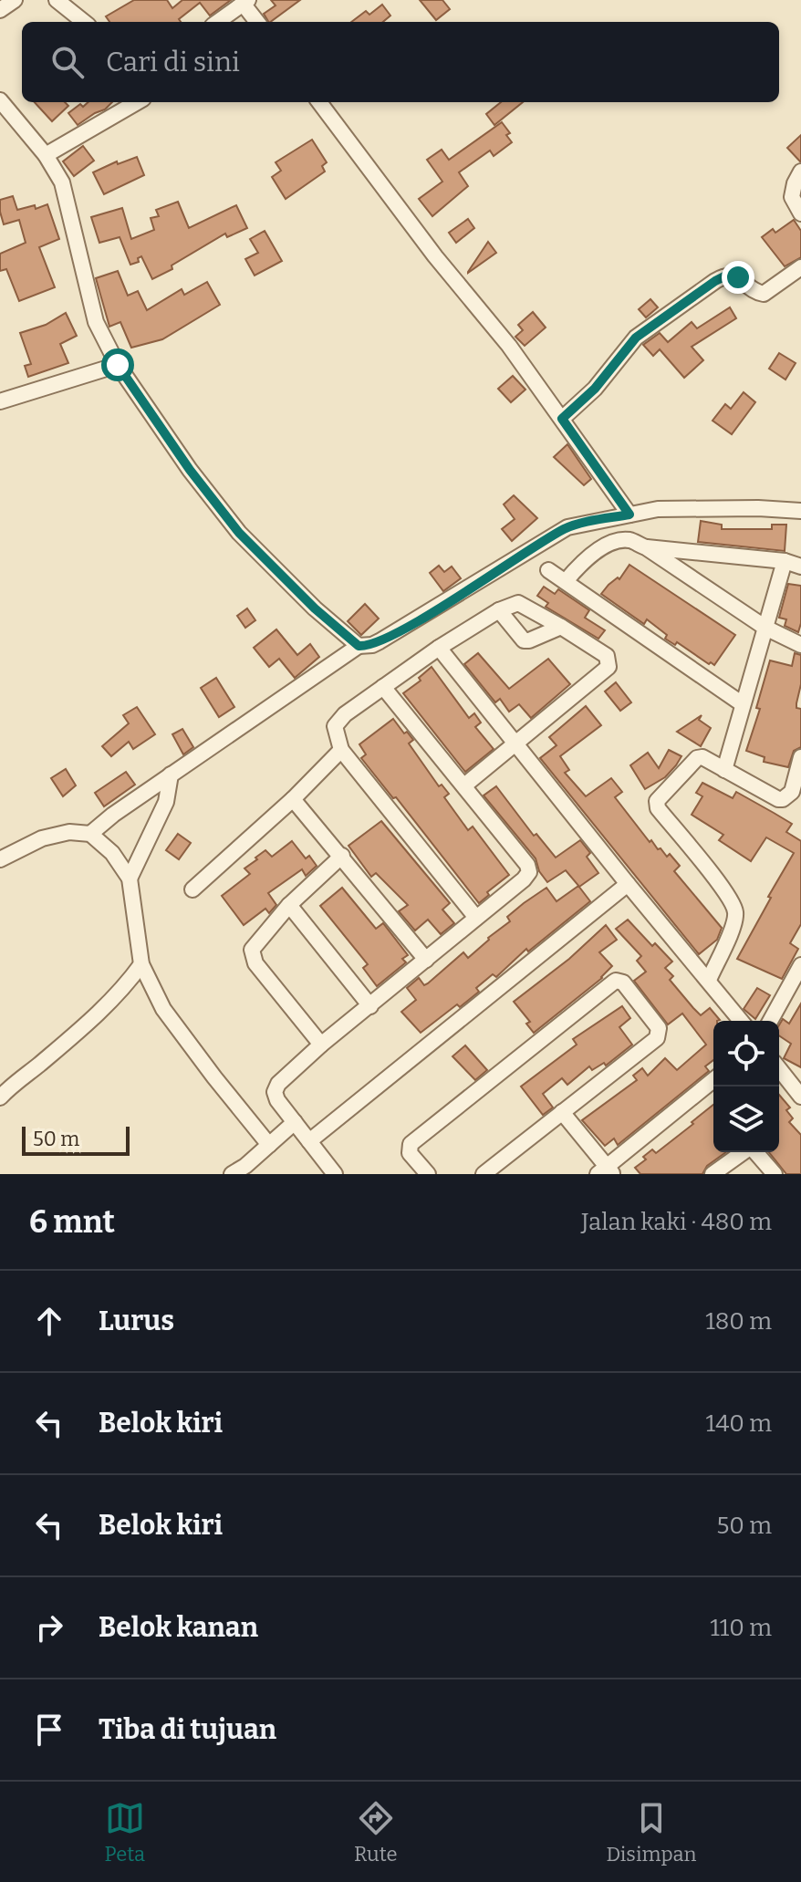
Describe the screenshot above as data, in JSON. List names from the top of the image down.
{
  "scale_bar": "50 m",
  "page": {
    "search": "Cari di sini",
    "scale": "50 m",
    "heading": ["6 mnt", "Jalan kaki · 480 m"],
    "list": [
      ["Lurus", "180 m"],
      ["Belok kiri", "140 m"],
      ["Belok kiri", "50 m"],
      ["Belok kanan", "110 m"],
      "Tiba di tujuan"
    ],
    "nav": ["Peta", "Rute", "Disimpan"]
  }
}
